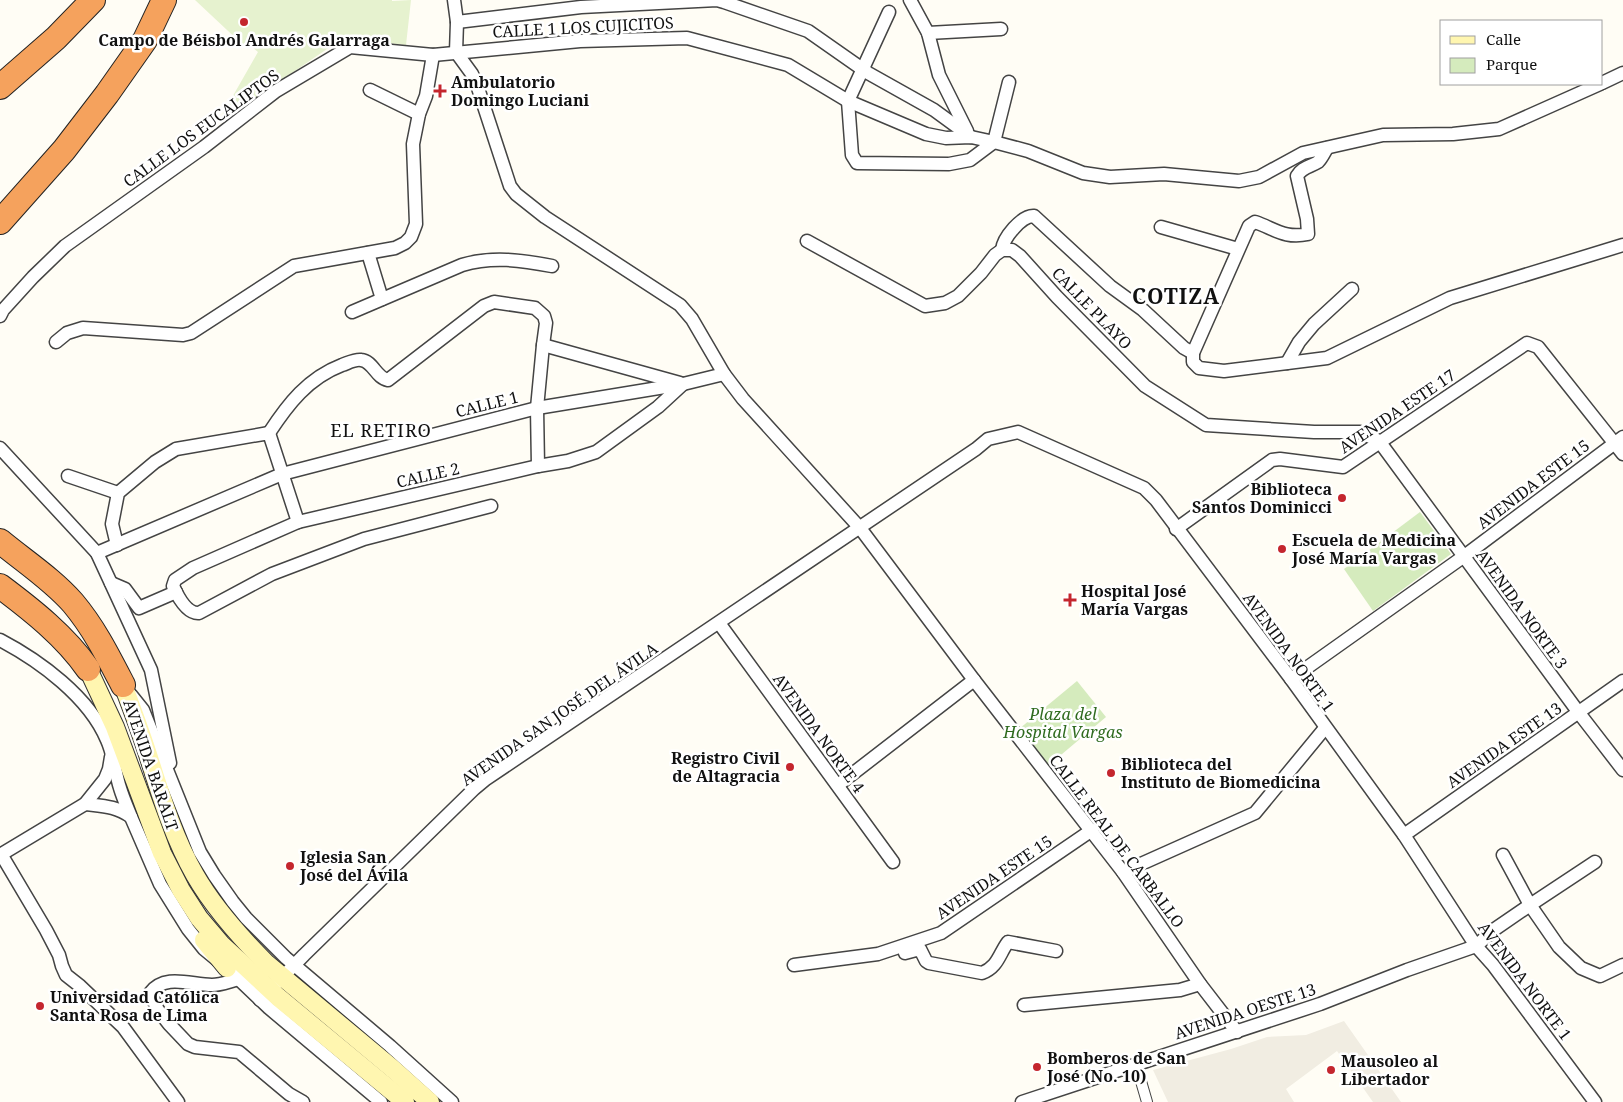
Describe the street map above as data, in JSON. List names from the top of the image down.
{
  "streets": {
    "main road": ["AVENIDA BARALT"],
    "street": [
      "CALLE 1 LOS CUJICITOS",
      "CALLE LOS EUCALIPTOS",
      "CALLE PLAYO",
      "CALLE 1",
      "AVENIDA ESTE 17",
      "CALLE 2",
      "AVENIDA ESTE 15",
      "AVENIDA NORTE 3",
      "AVENIDA NORTE 1",
      "AVENIDA SAN JOSÉ DEL ÁVILA",
      "AVENIDA NORTE 4",
      "AVENIDA ESTE 13",
      "CALLE REAL DE CARBALLO",
      "AVENIDA OESTE 13"
    ]
  },
  "crossings": [
    ["CALLE 1 LOS CUJICITOS", "CALLE LOS EUCALIPTOS"],
    ["CALLE 1 LOS CUJICITOS", "CALLE REAL DE CARBALLO"],
    ["CALLE LOS EUCALIPTOS", "CALLE REAL DE CARBALLO"],
    ["CALLE PLAYO", "AVENIDA ESTE 17"],
    ["CALLE PLAYO", "AVENIDA NORTE 3"],
    ["CALLE 1", "CALLE 2"],
    ["CALLE 1", "CALLE REAL DE CARBALLO"],
    ["AVENIDA ESTE 17", "AVENIDA ESTE 15"],
    ["AVENIDA ESTE 17", "AVENIDA NORTE 3"],
    ["AVENIDA ESTE 17", "AVENIDA NORTE 1"],
    ["AVENIDA ESTE 15", "AVENIDA NORTE 3"],
    ["AVENIDA ESTE 15", "AVENIDA NORTE 1"],
    ["AVENIDA ESTE 15", "CALLE REAL DE CARBALLO"],
    ["AVENIDA NORTE 3", "AVENIDA ESTE 13"],
    ["AVENIDA NORTE 1", "AVENIDA SAN JOSÉ DEL ÁVILA"],
    ["AVENIDA NORTE 1", "AVENIDA ESTE 13"],
    ["AVENIDA NORTE 1", "CALLE REAL DE CARBALLO"],
    ["AVENIDA NORTE 1", "AVENIDA OESTE 13"],
    ["AVENIDA SAN JOSÉ DEL ÁVILA", "AVENIDA NORTE 4"],
    ["AVENIDA SAN JOSÉ DEL ÁVILA", "AVENIDA BARALT"],
    ["AVENIDA SAN JOSÉ DEL ÁVILA", "CALLE REAL DE CARBALLO"],
    ["CALLE REAL DE CARBALLO", "AVENIDA OESTE 13"]
  ],
  "districts": ["COTIZA", "EL RETIRO"],
  "parks": ["Plaza del Hospital Vargas"],
  "places": {
    "other": [
      "Campo de Béisbol Andrés Galarraga",
      "Biblioteca Santos Dominicci",
      "Escuela de Medicina José María Vargas",
      "Registro Civil de Altagracia",
      "Biblioteca del Instituto de Biomedicina",
      "Iglesia San José del Ávila",
      "Universidad Católica Santa Rosa de Lima",
      "Bomberos de San José (No. 10)",
      "Mausoleo al Libertador"
    ],
    "health": ["Ambulatorio Domingo Luciani", "Hospital José María Vargas"]
  },
  "legend": ["Calle", "Parque"]
}
